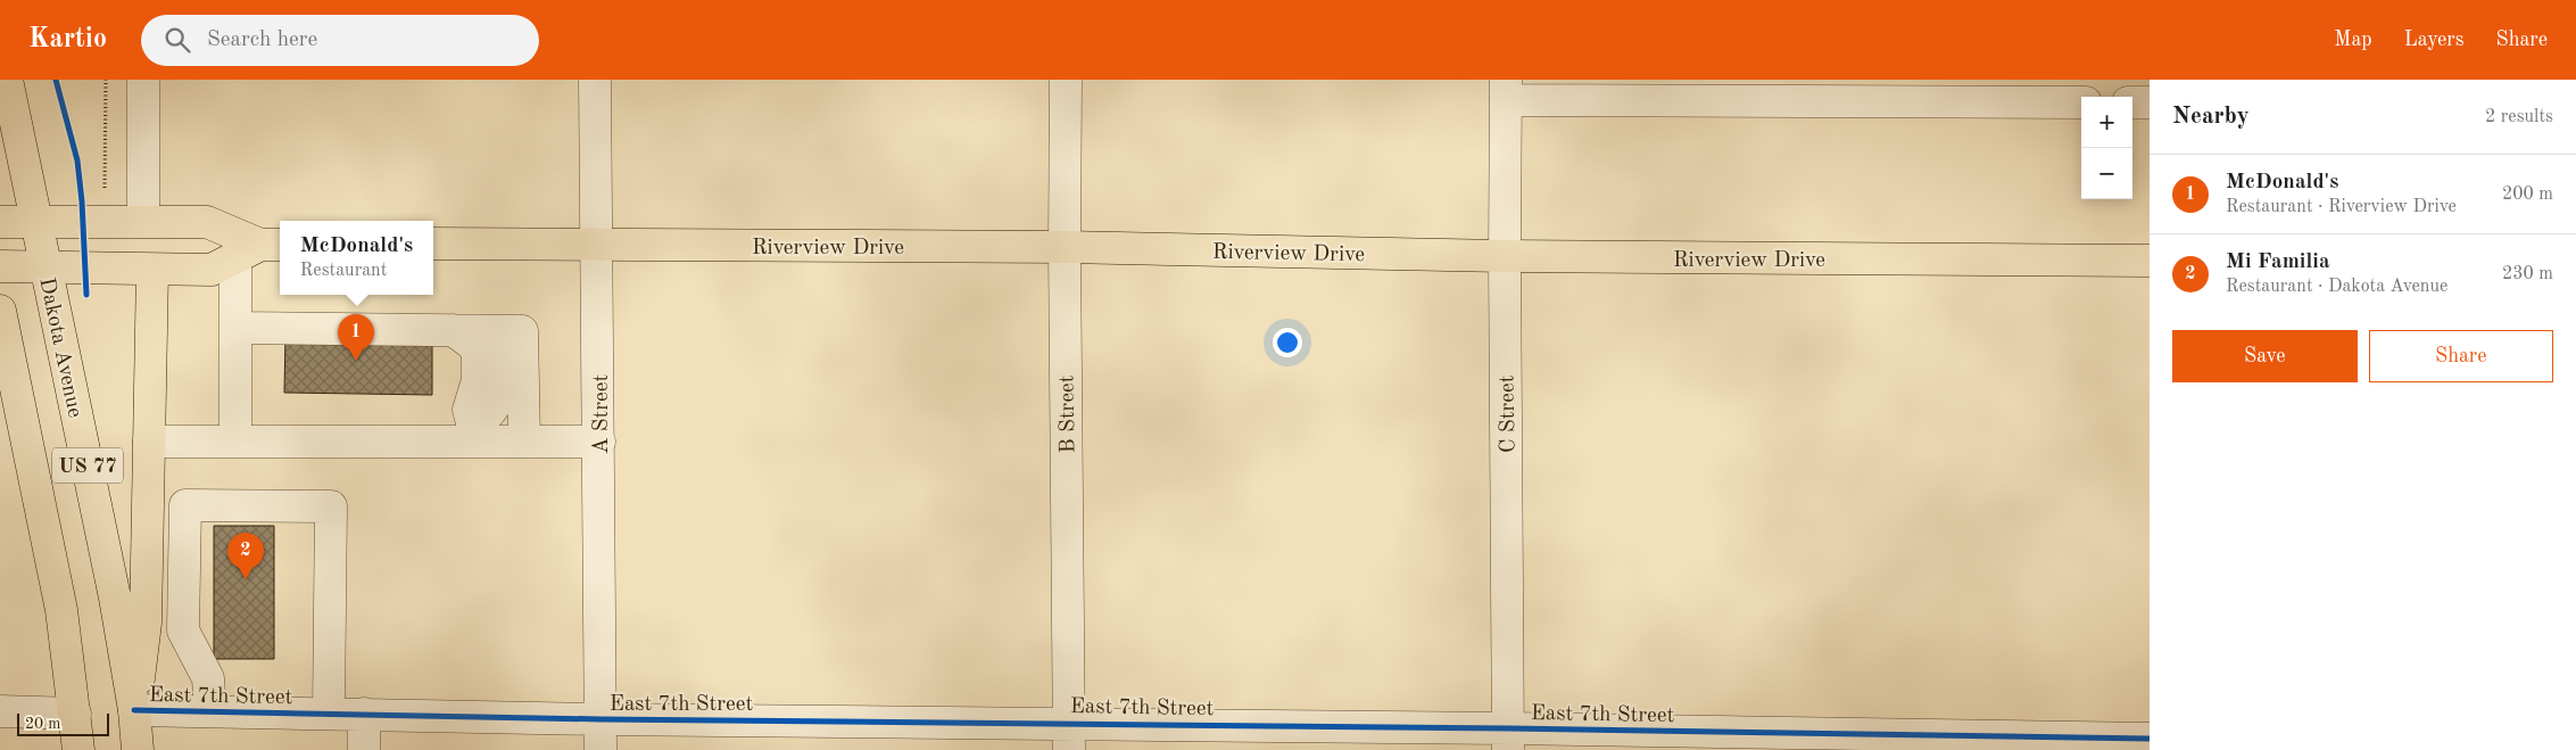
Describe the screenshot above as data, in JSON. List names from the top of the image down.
{
  "streets": {
    "main road": ["Riverview Drive", "Dakota Avenue", "US 77"],
    "street": [
      "A Street",
      "B Street",
      "C Street",
      "East 7th Street"
    ]
  },
  "crossings": [
    ["Riverview Drive", "A Street"],
    ["Riverview Drive", "B Street"],
    ["Riverview Drive", "C Street"],
    ["Dakota Avenue", "East 7th Street"],
    ["A Street", "East 7th Street"],
    ["B Street", "East 7th Street"],
    ["C Street", "East 7th Street"]
  ],
  "scale_bar": "20 m",
  "page": {
    "header": "Kartio",
    "search": "Search here",
    "nav": ["Map", "Layers", "Share"],
    "heading": ["Nearby", "2 results"],
    "map_buttons": ["+", "−"],
    "list": [
      {
        "mark": "1",
        "name": "McDonald's",
        "note": "Restaurant · Riverview Drive",
        "value": "200 m"
      },
      {
        "mark": "2",
        "name": "Mi Familia",
        "note": "Restaurant · Dakota Avenue",
        "value": "230 m"
      }
    ],
    "popup": ["McDonald's", "Restaurant"],
    "buttons": ["Save", "Share"],
    "pins": ["1", "2"],
    "scale": "20 m"
  }
}
